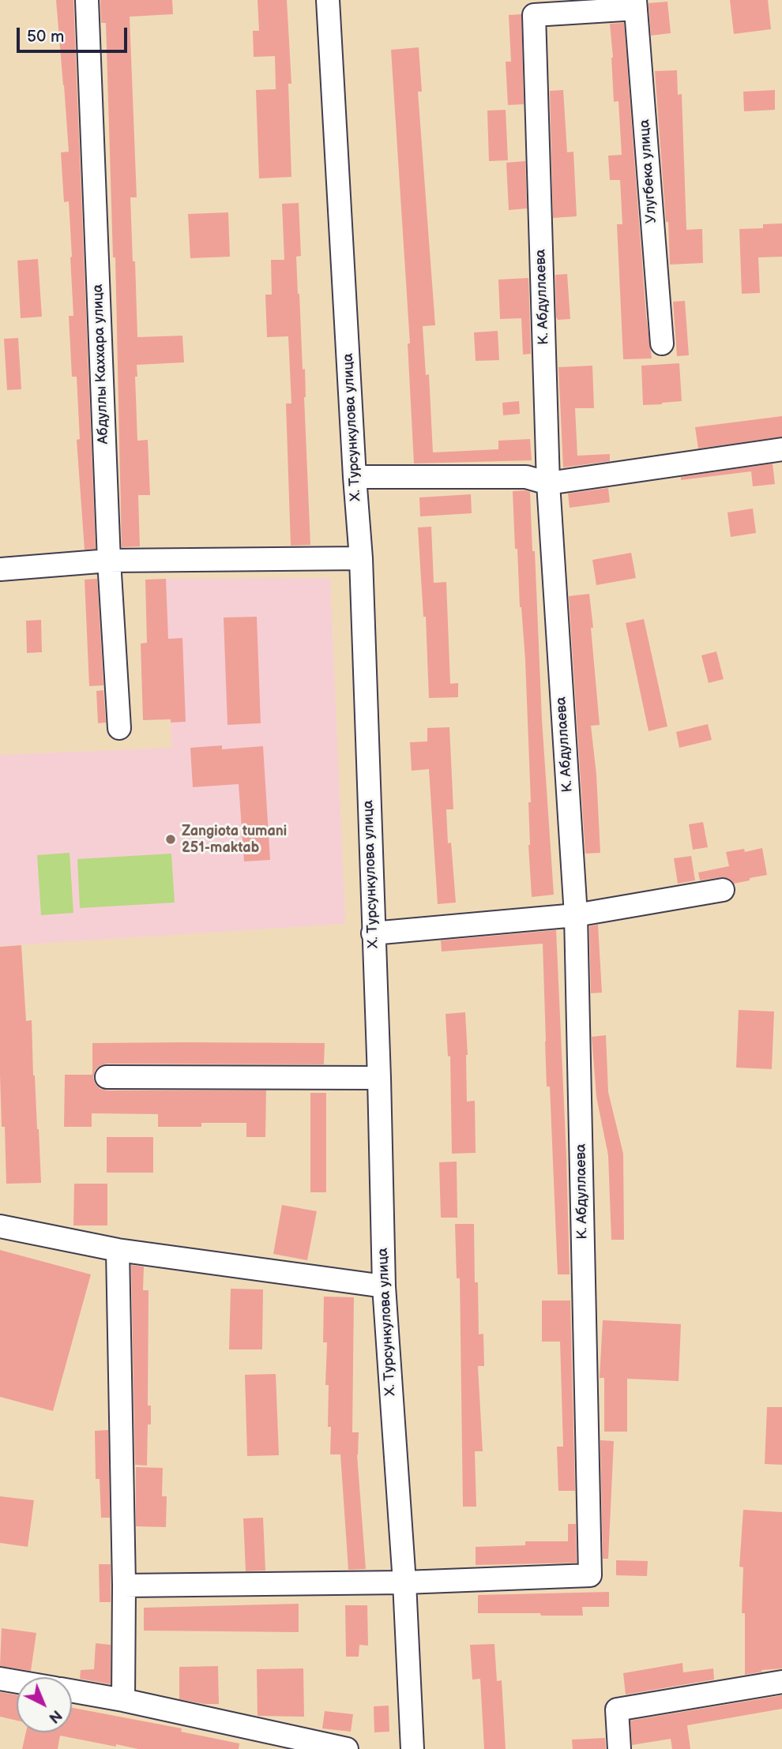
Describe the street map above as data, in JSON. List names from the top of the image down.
{
  "streets": {
    "street": [
      "Улугбека улица",
      "К. Абдуллаева",
      "Абдуллы Каххара улица",
      "Х. Турсункулова улица"
    ]
  },
  "crossings": [
    ["Улугбека улица", "К. Абдуллаева"],
    ["К. Абдуллаева", "Х. Турсункулова улица"]
  ],
  "places": ["Zangiota tumani 251-maktab"],
  "scale_bar": "50 m",
  "north": "bottom right"
}
